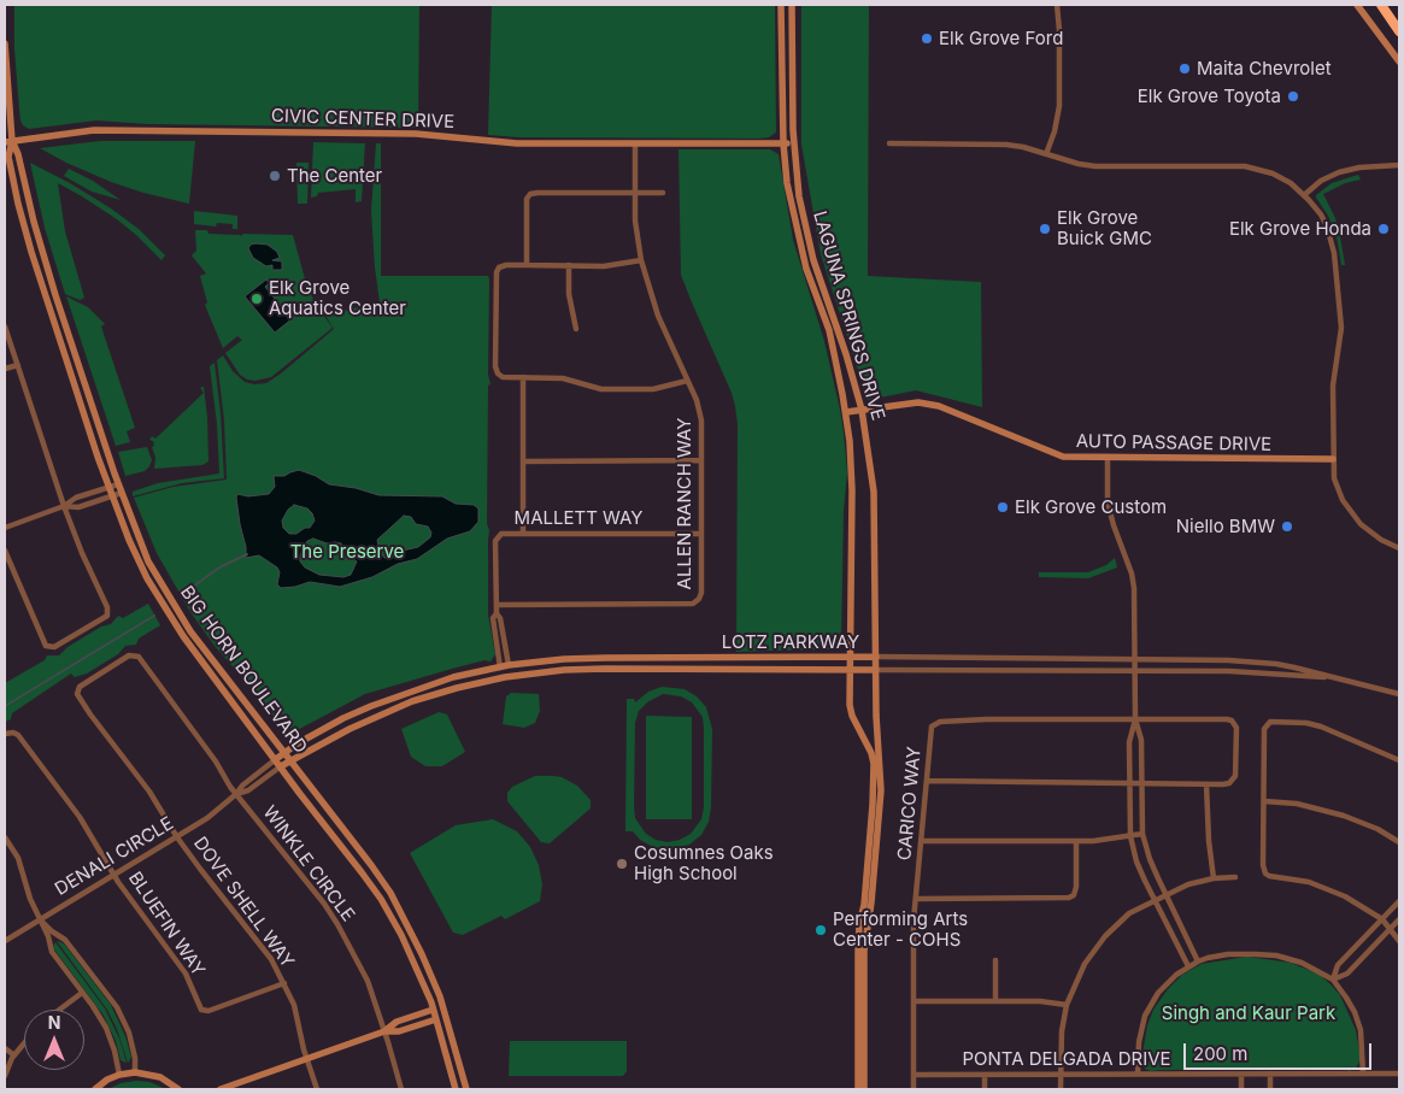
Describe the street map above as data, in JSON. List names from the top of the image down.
{
  "streets": {
    "street": [
      "CIVIC CENTER DRIVE",
      "LAGUNA SPRINGS DRIVE",
      "AUTO PASSAGE DRIVE",
      "ALLEN RANCH WAY",
      "MALLETT WAY",
      "LOTZ PARKWAY",
      "BIG HORN BOULEVARD",
      "CARICO WAY",
      "DENALI CIRCLE",
      "WINKLE CIRCLE",
      "DOVE SHELL WAY",
      "BLUEFIN WAY",
      "PONTA DELGADA DRIVE"
    ]
  },
  "crossings": [
    ["CIVIC CENTER DRIVE", "LAGUNA SPRINGS DRIVE"],
    ["CIVIC CENTER DRIVE", "ALLEN RANCH WAY"],
    ["CIVIC CENTER DRIVE", "BIG HORN BOULEVARD"],
    ["LAGUNA SPRINGS DRIVE", "AUTO PASSAGE DRIVE"],
    ["LAGUNA SPRINGS DRIVE", "LOTZ PARKWAY"],
    ["ALLEN RANCH WAY", "MALLETT WAY"],
    ["MALLETT WAY", "LOTZ PARKWAY"],
    ["LOTZ PARKWAY", "BIG HORN BOULEVARD"],
    ["LOTZ PARKWAY", "DENALI CIRCLE"],
    ["BIG HORN BOULEVARD", "DENALI CIRCLE"],
    ["CARICO WAY", "PONTA DELGADA DRIVE"],
    ["DENALI CIRCLE", "WINKLE CIRCLE"],
    ["DENALI CIRCLE", "DOVE SHELL WAY"],
    ["DENALI CIRCLE", "BLUEFIN WAY"],
    ["WINKLE CIRCLE", "DOVE SHELL WAY"],
    ["DOVE SHELL WAY", "BLUEFIN WAY"]
  ],
  "parks": ["The Preserve", "Singh and Kaur Park"],
  "places": [
    "Elk Grove Ford",
    "Maita Chevrolet",
    "Elk Grove Toyota",
    "The Center",
    "Elk Grove Buick GMC",
    "Elk Grove Honda",
    "Elk Grove Aquatics Center",
    "Elk Grove Custom",
    "Niello BMW",
    "Cosumnes Oaks High School",
    "Performing Arts Center - COHS"
  ],
  "scale_bar": "200 m",
  "north": "top"
}
